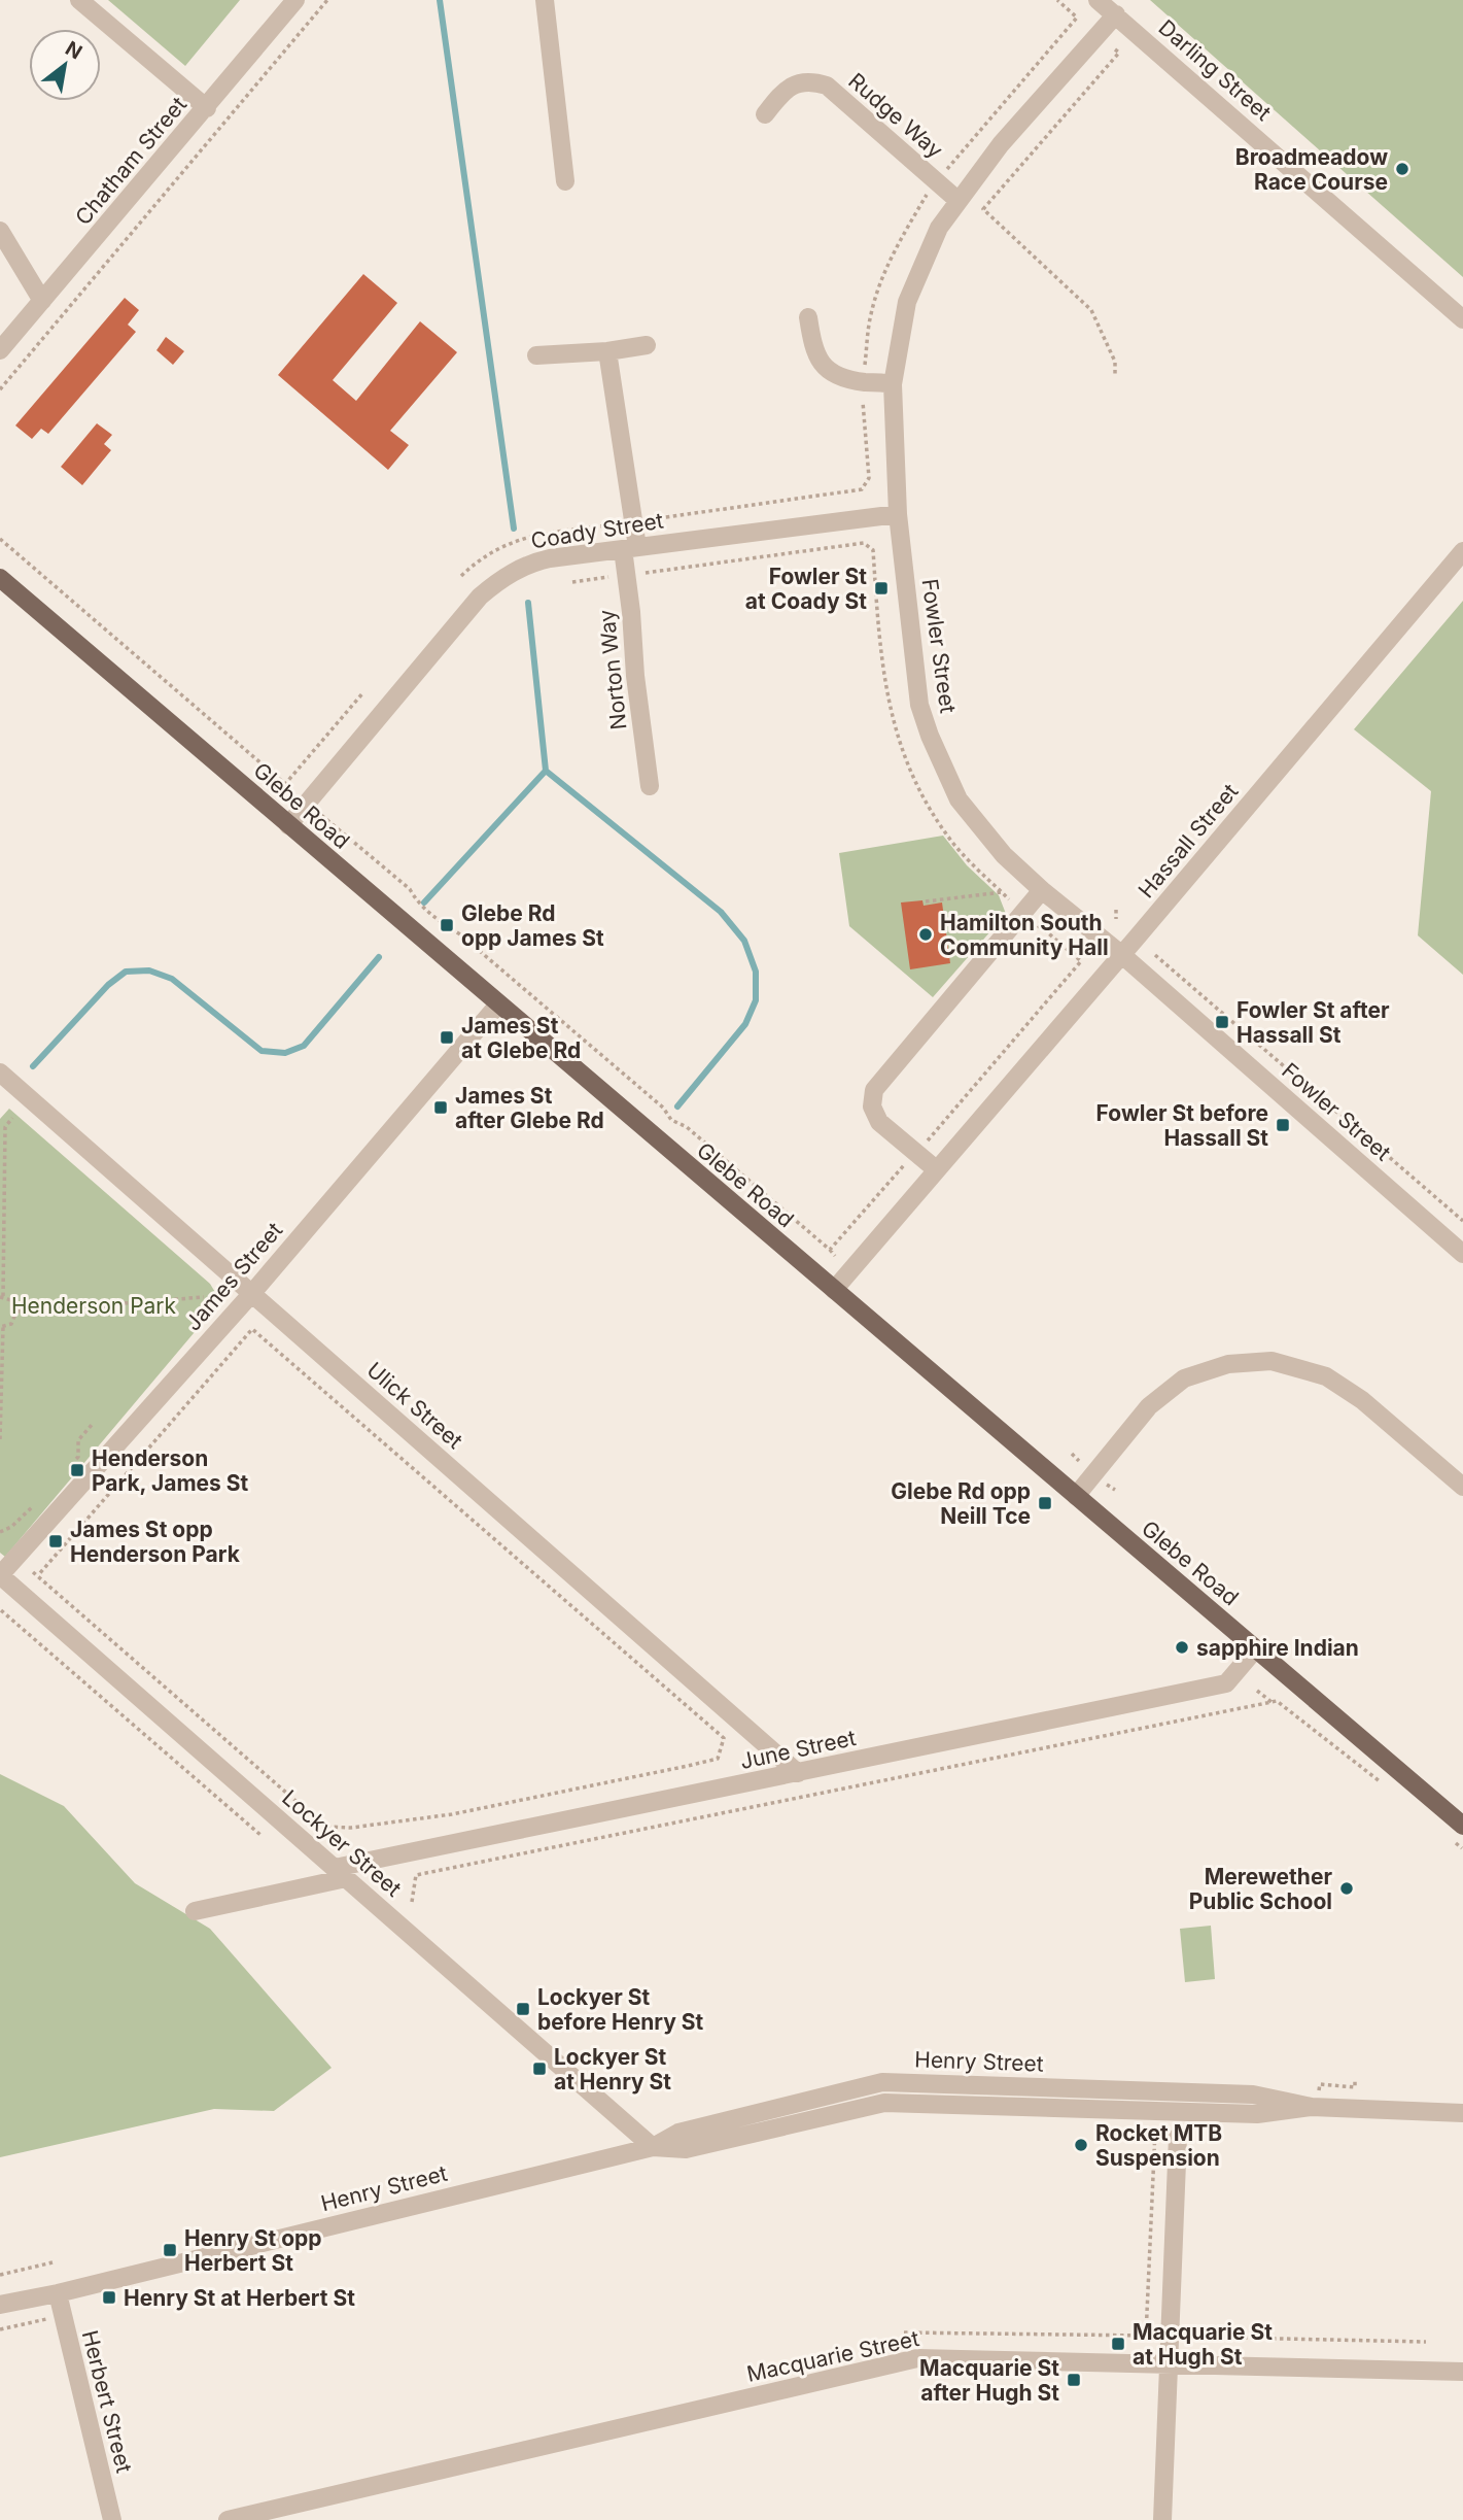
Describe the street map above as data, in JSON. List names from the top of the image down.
{
  "streets": {
    "main road": ["Glebe Road"],
    "street": [
      "Darling Street",
      "Rudge Way",
      "Chatham Street",
      "Coady Street",
      "Fowler Street",
      "Norton Way",
      "Hassall Street",
      "James Street",
      "Ulick Street",
      "June Street",
      "Lockyer Street",
      "Henry Street",
      "Macquarie Street",
      "Herbert Street"
    ]
  },
  "crossings": [
    ["Darling Street", "Fowler Street"],
    ["Rudge Way", "Fowler Street"],
    ["Coady Street", "Fowler Street"],
    ["Coady Street", "Norton Way"],
    ["Coady Street", "Glebe Road"],
    ["Fowler Street", "Hassall Street"],
    ["Glebe Road", "Hassall Street"],
    ["Glebe Road", "James Street"],
    ["Glebe Road", "June Street"],
    ["James Street", "Ulick Street"],
    ["James Street", "Lockyer Street"],
    ["Ulick Street", "June Street"],
    ["June Street", "Lockyer Street"],
    ["Lockyer Street", "Henry Street"],
    ["Henry Street", "Herbert Street"]
  ],
  "parks": ["Henderson Park"],
  "places": {
    "other": [
      "Broadmeadow Race Course",
      "Hamilton South Community Hall",
      "sapphire Indian",
      "Merewether Public School",
      "Rocket MTB Suspension"
    ],
    "transit": [
      "Fowler St at Coady St",
      "Glebe Rd opp James St",
      "Fowler St after Hassall St",
      "James St at Glebe Rd",
      "James St after Glebe Rd",
      "Fowler St before Hassall St",
      "Henderson Park, James St",
      "Glebe Rd opp Neill Tce",
      "James St opp Henderson Park",
      "Lockyer St before Henry St",
      "Lockyer St at Henry St",
      "Henry St opp Herbert St",
      "Henry St at Herbert St",
      "Macquarie St at Hugh St",
      "Macquarie St after Hugh St"
    ]
  },
  "north": "top right"
}
